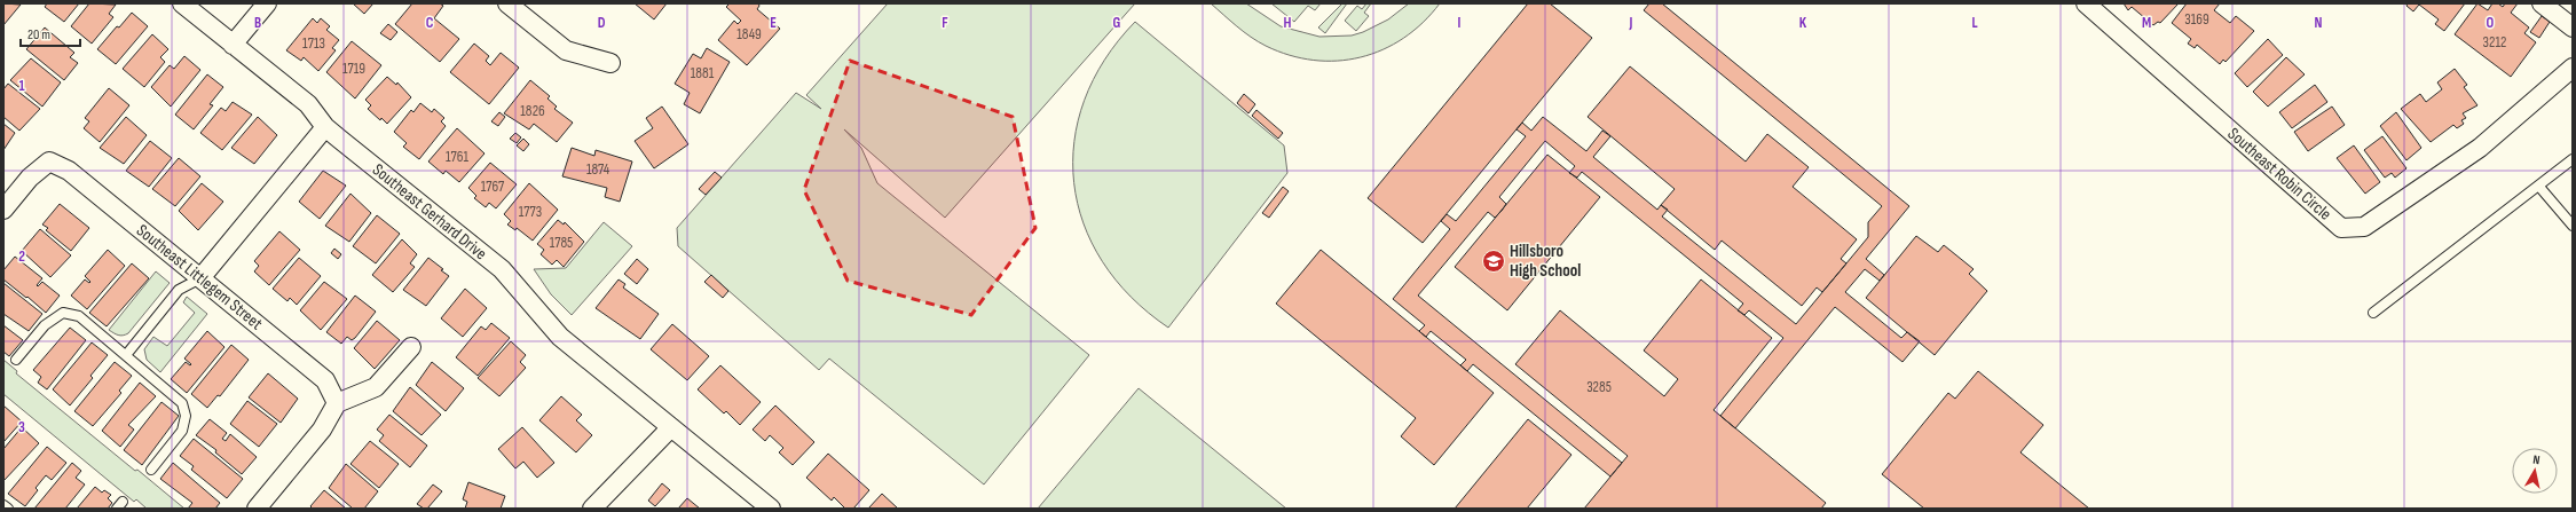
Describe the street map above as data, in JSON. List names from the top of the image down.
{
  "streets": {
    "street": ["Southeast Robin Circle", "Southeast Gerhard Drive", "Southeast Littlegem Street"]
  },
  "places": {
    "school or university": ["Hillsboro High School"]
  },
  "house_numbers": [
    "3169",
    "1849",
    "3212",
    "1713",
    "1719",
    "1881",
    "1826",
    "1761",
    "1874",
    "1767",
    "1773",
    "1785",
    "3285"
  ],
  "scale_bar": "20 m",
  "north": "top",
  "grid": {
    "columns": [
      "B",
      "C",
      "D",
      "E",
      "F",
      "G",
      "H",
      "I",
      "J",
      "K",
      "L",
      "M",
      "N",
      "O"
    ],
    "rows": ["1", "2", "3"]
  }
}
